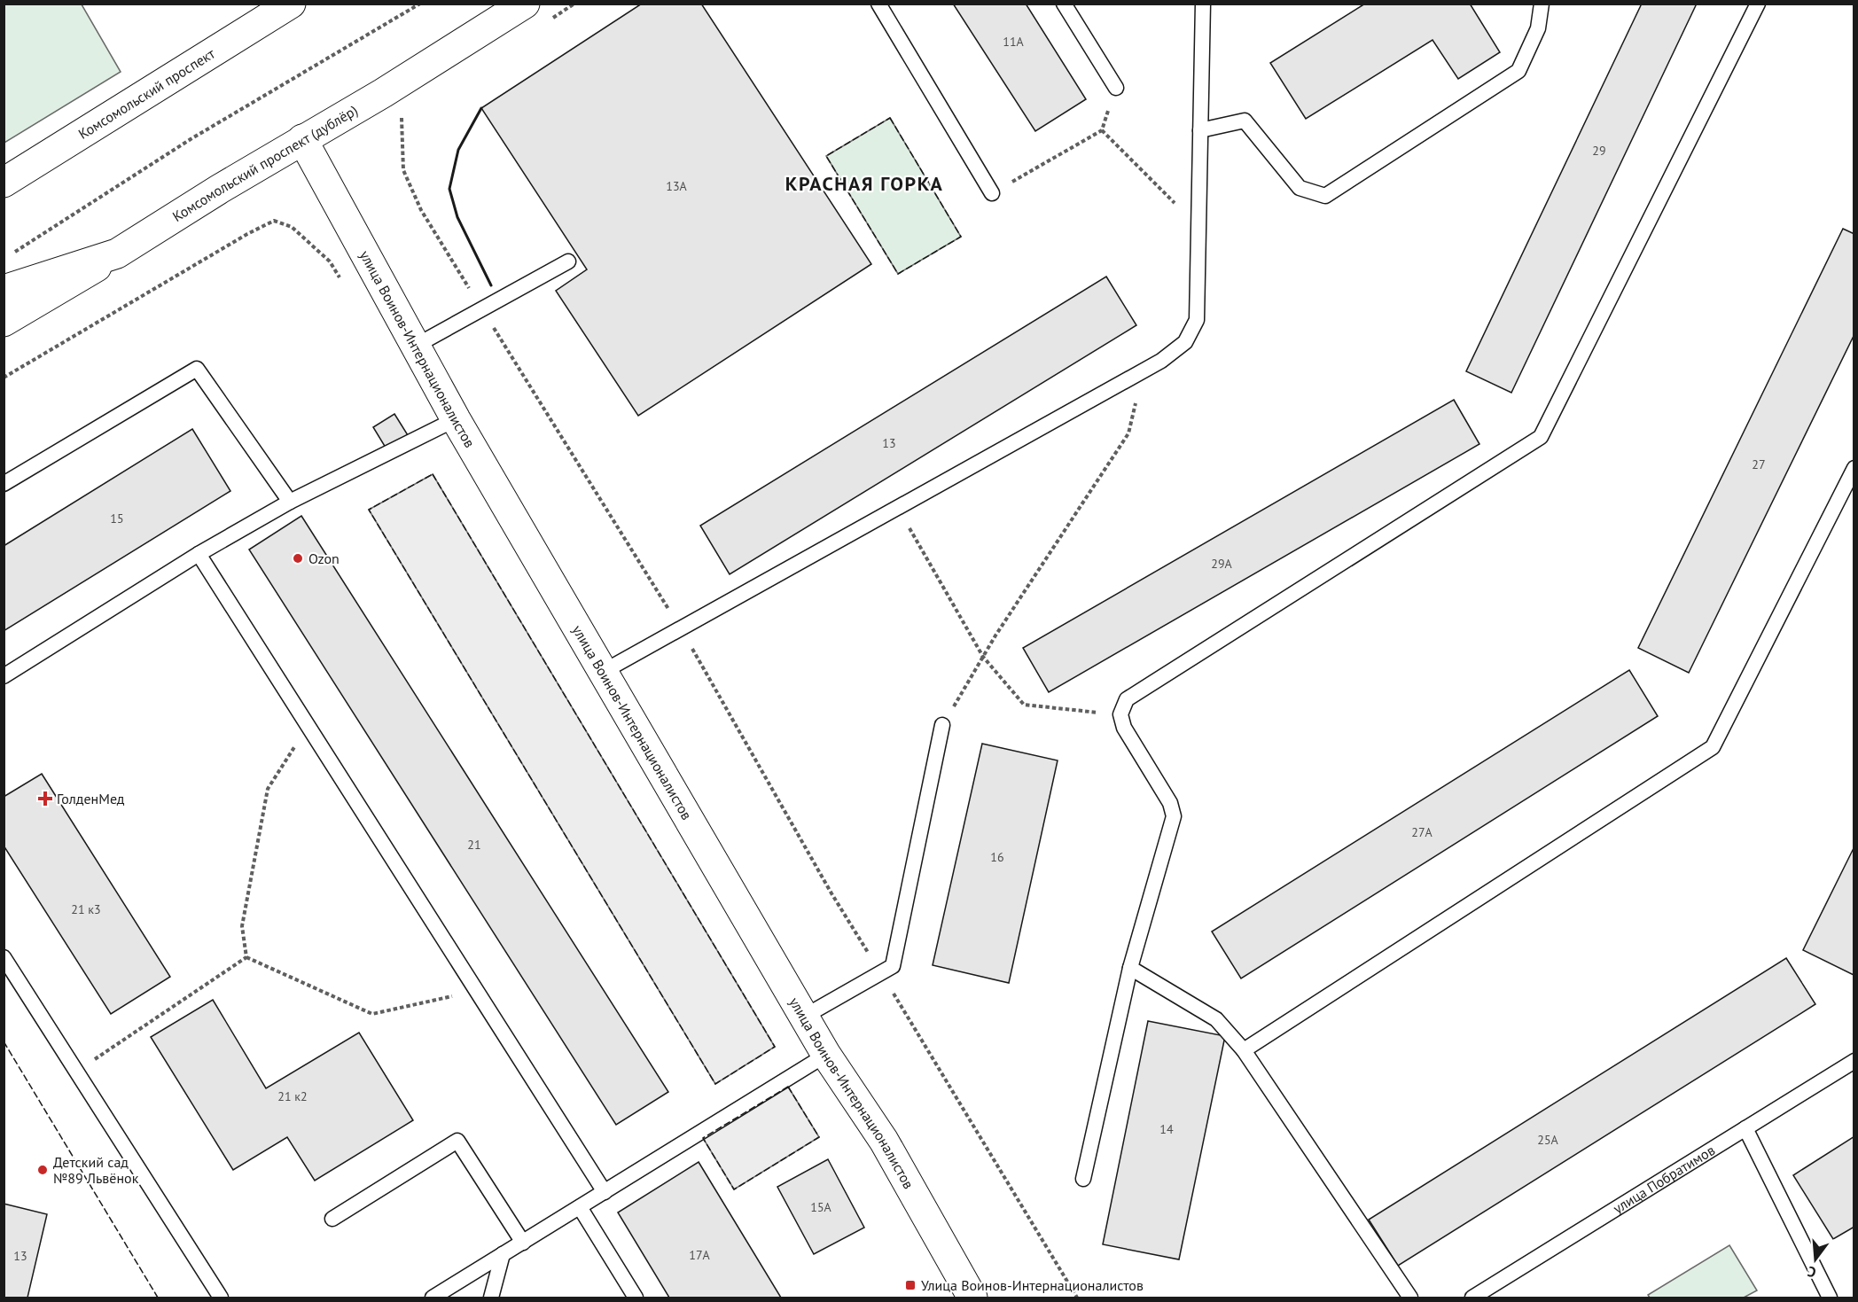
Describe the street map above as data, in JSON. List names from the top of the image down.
{
  "streets": {
    "main road": ["Комсомольский проспект", "Комсомольский проспект (дублёр)", "улица Воинов-Интернационалистов"],
    "lane": ["улица Побратимов"]
  },
  "crossings": [
    ["Комсомольский проспект (дублёр)", "улица Воинов-Интернационалистов"]
  ],
  "districts": ["КРАСНАЯ ГОРКА"],
  "places": {
    "other": ["Ozon", "Детский сад №89 Львёнок"],
    "health": ["ГолденМед"],
    "transit": ["Улица Воинов-Интернационалистов"]
  },
  "house_numbers": [
    "11А",
    "29",
    "13А",
    "13",
    "27",
    "15",
    "29А",
    "27А",
    "21",
    "16",
    "21 к3",
    "21 к2",
    "14",
    "25А",
    "15А",
    "17А",
    "13"
  ],
  "north": "bottom"
}
